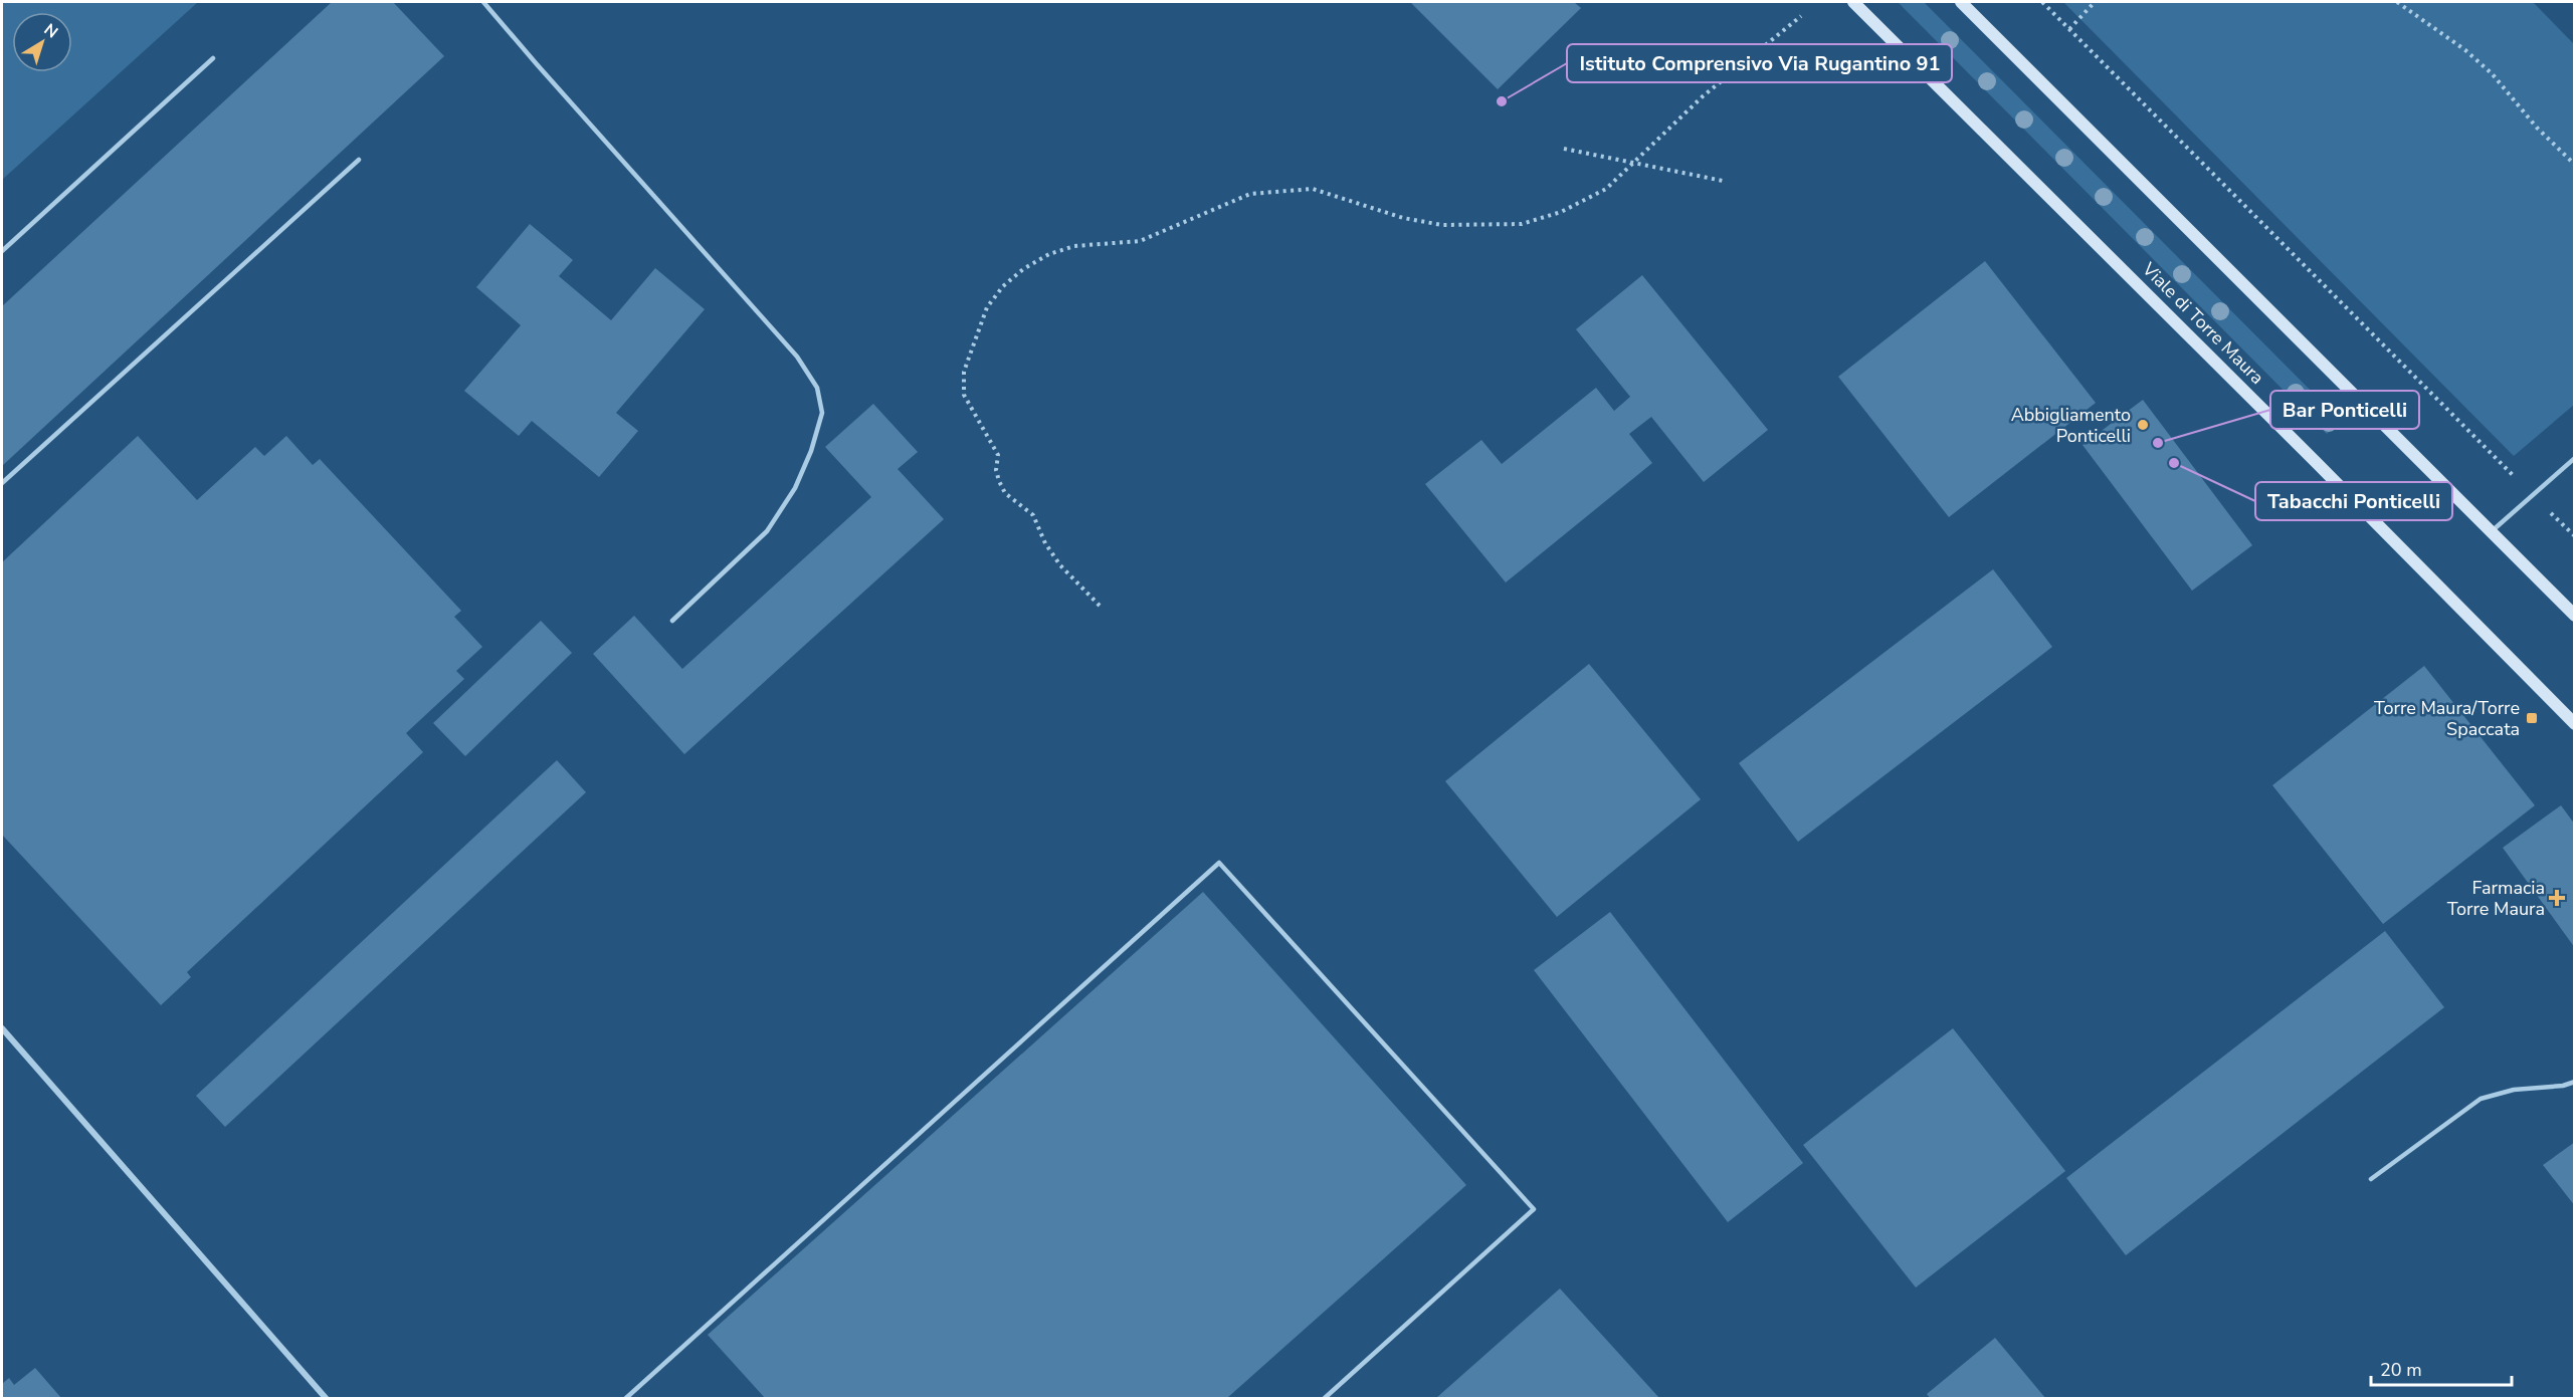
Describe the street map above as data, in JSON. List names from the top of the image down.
{
  "streets": {
    "street": ["Viale di Torre Maura"]
  },
  "places": {
    "other": [
      "Istituto Comprensivo Via Rugantino 91",
      "Abbigliamento Ponticelli",
      "Bar Ponticelli",
      "Tabacchi Ponticelli"
    ],
    "transit": ["Torre Maura/Torre Spaccata"],
    "health": ["Farmacia Torre Maura"]
  },
  "scale_bar": "20 m",
  "north": "top right"
}
